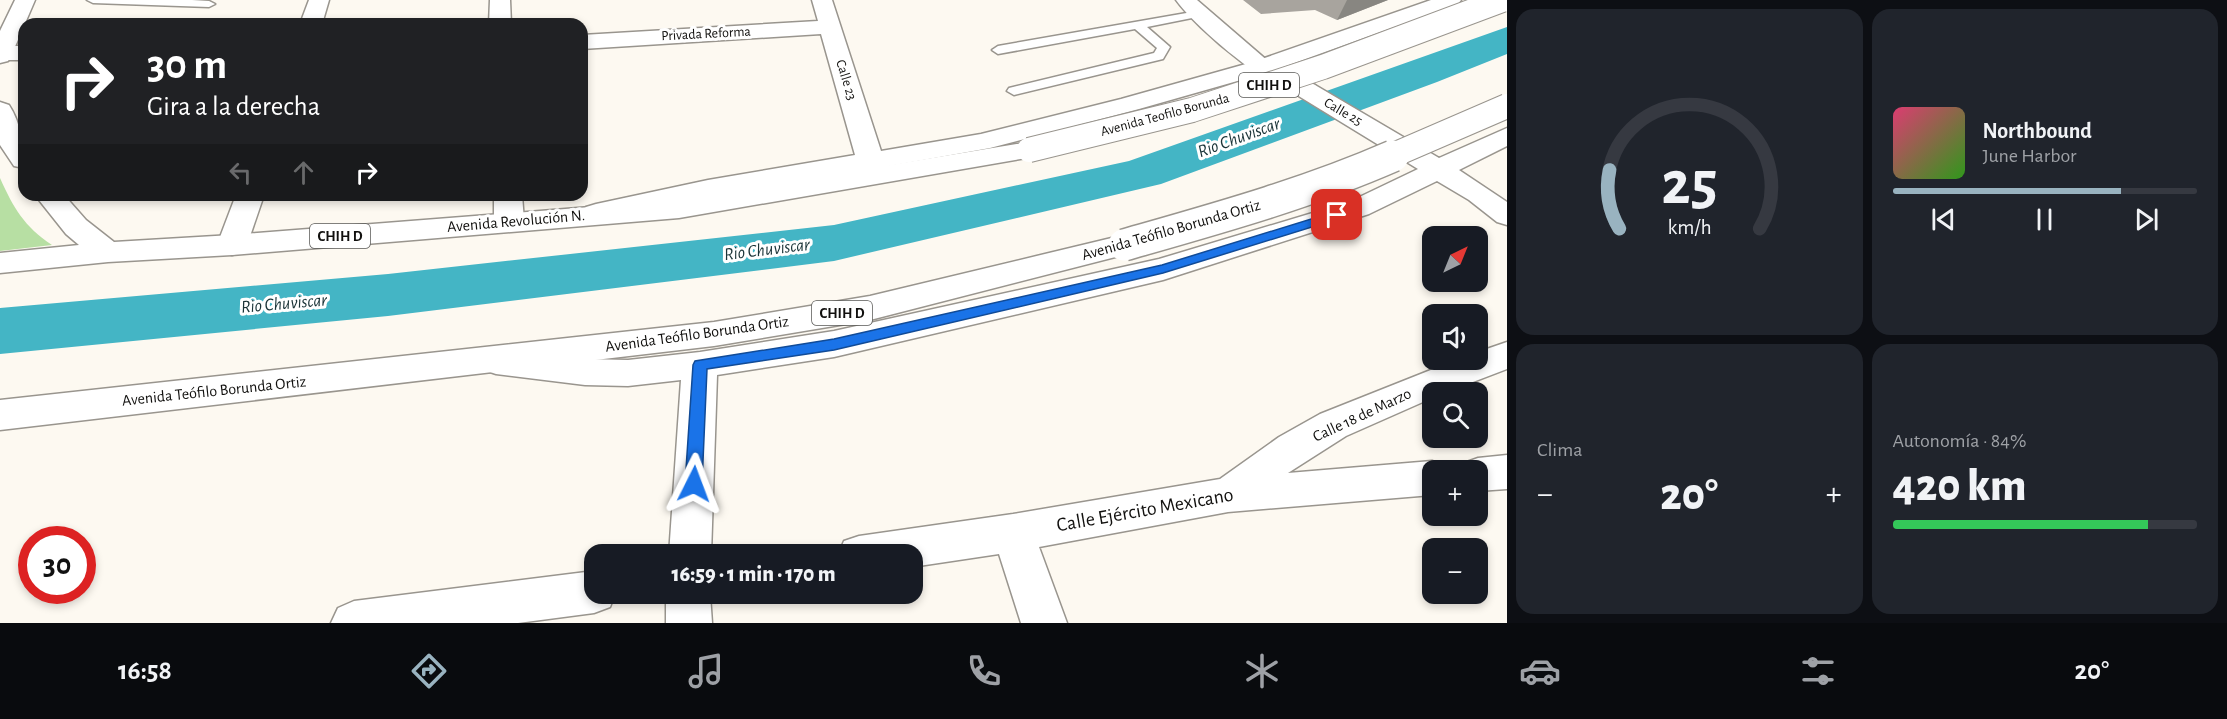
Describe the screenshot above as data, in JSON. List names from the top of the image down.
{
  "streets": {
    "street": [
      "Privada Reforma",
      "Calle 23",
      "CHIH D",
      "Calle 25",
      "Avenida Teofilo Borunda",
      "Avenida Revolución N.",
      "Avenida Teófilo Borunda Ortiz",
      "Calle 18 de Marzo",
      "Calle Ejército Mexicano"
    ]
  },
  "crossings": [
    ["Privada Reforma", "Calle 23"],
    ["Avenida Teofilo Borunda", "Avenida Revolución N."],
    ["Calle 18 de Marzo", "Calle Ejército Mexicano"]
  ],
  "water": ["Rio Chuviscar"],
  "north": "top right",
  "page": {
    "turn": ["30 m", "Gira a la derecha"],
    "song": ["Northbound", "June Harbor"],
    "map_buttons": ["+", "−"],
    "tile": [
      "Clima",
      ["Autonomía · 84%", "420 km"]
    ],
    "heat": ["−", "20°", "+"],
    "limit": "30",
    "trip": "16:59 · 1 min · 170 m",
    "tabs": ["16:58", "20°"],
    "gauge": ["25", "km/h"]
  }
}
